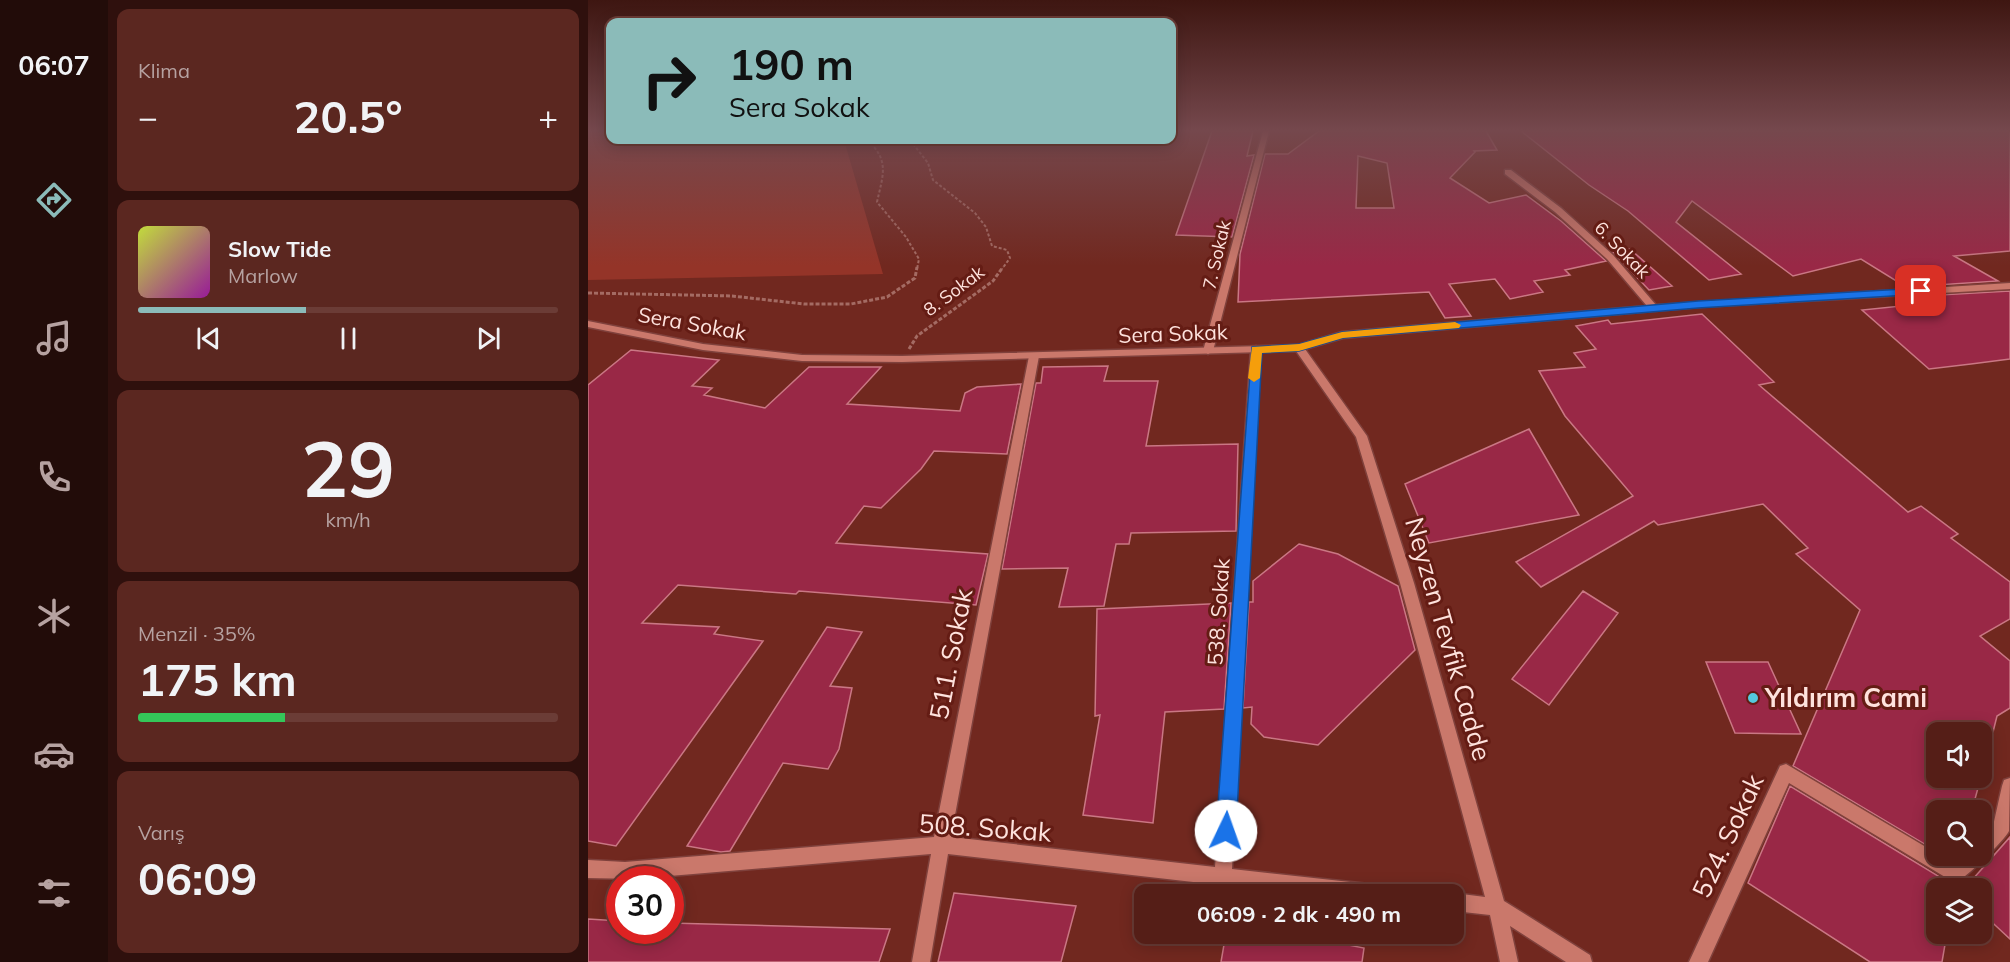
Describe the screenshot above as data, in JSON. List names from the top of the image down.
{
  "streets": {
    "street": [
      "6. Sokak",
      "7. Sokak",
      "Sera Sokak",
      "538. Sokak",
      "Neyzen Tevfik Cadde",
      "511. Sokak",
      "508. Sokak",
      "524. Sokak"
    ],
    "path": ["8. Sokak"]
  },
  "crossings": [
    ["6. Sokak", "Sera Sokak"],
    ["7. Sokak", "Sera Sokak"],
    ["8. Sokak", "Sera Sokak"],
    ["Sera Sokak", "538. Sokak"],
    ["Sera Sokak", "Neyzen Tevfik Cadde"],
    ["Sera Sokak", "511. Sokak"],
    ["538. Sokak", "508. Sokak"],
    ["511. Sokak", "508. Sokak"]
  ],
  "places": ["Yıldırım Cami"],
  "page": {
    "tabs": "06:07",
    "tile": [
      "Klima",
      ["29", "km/h"],
      ["Menzil · 35%", "175 km"],
      ["Varış", "06:09"]
    ],
    "turn": ["190 m", "Sera Sokak"],
    "heat": ["−", "20.5°", "+"],
    "song": ["Slow Tide", "Marlow"],
    "limit": "30",
    "trip": "06:09 · 2 dk · 490 m"
  }
}
